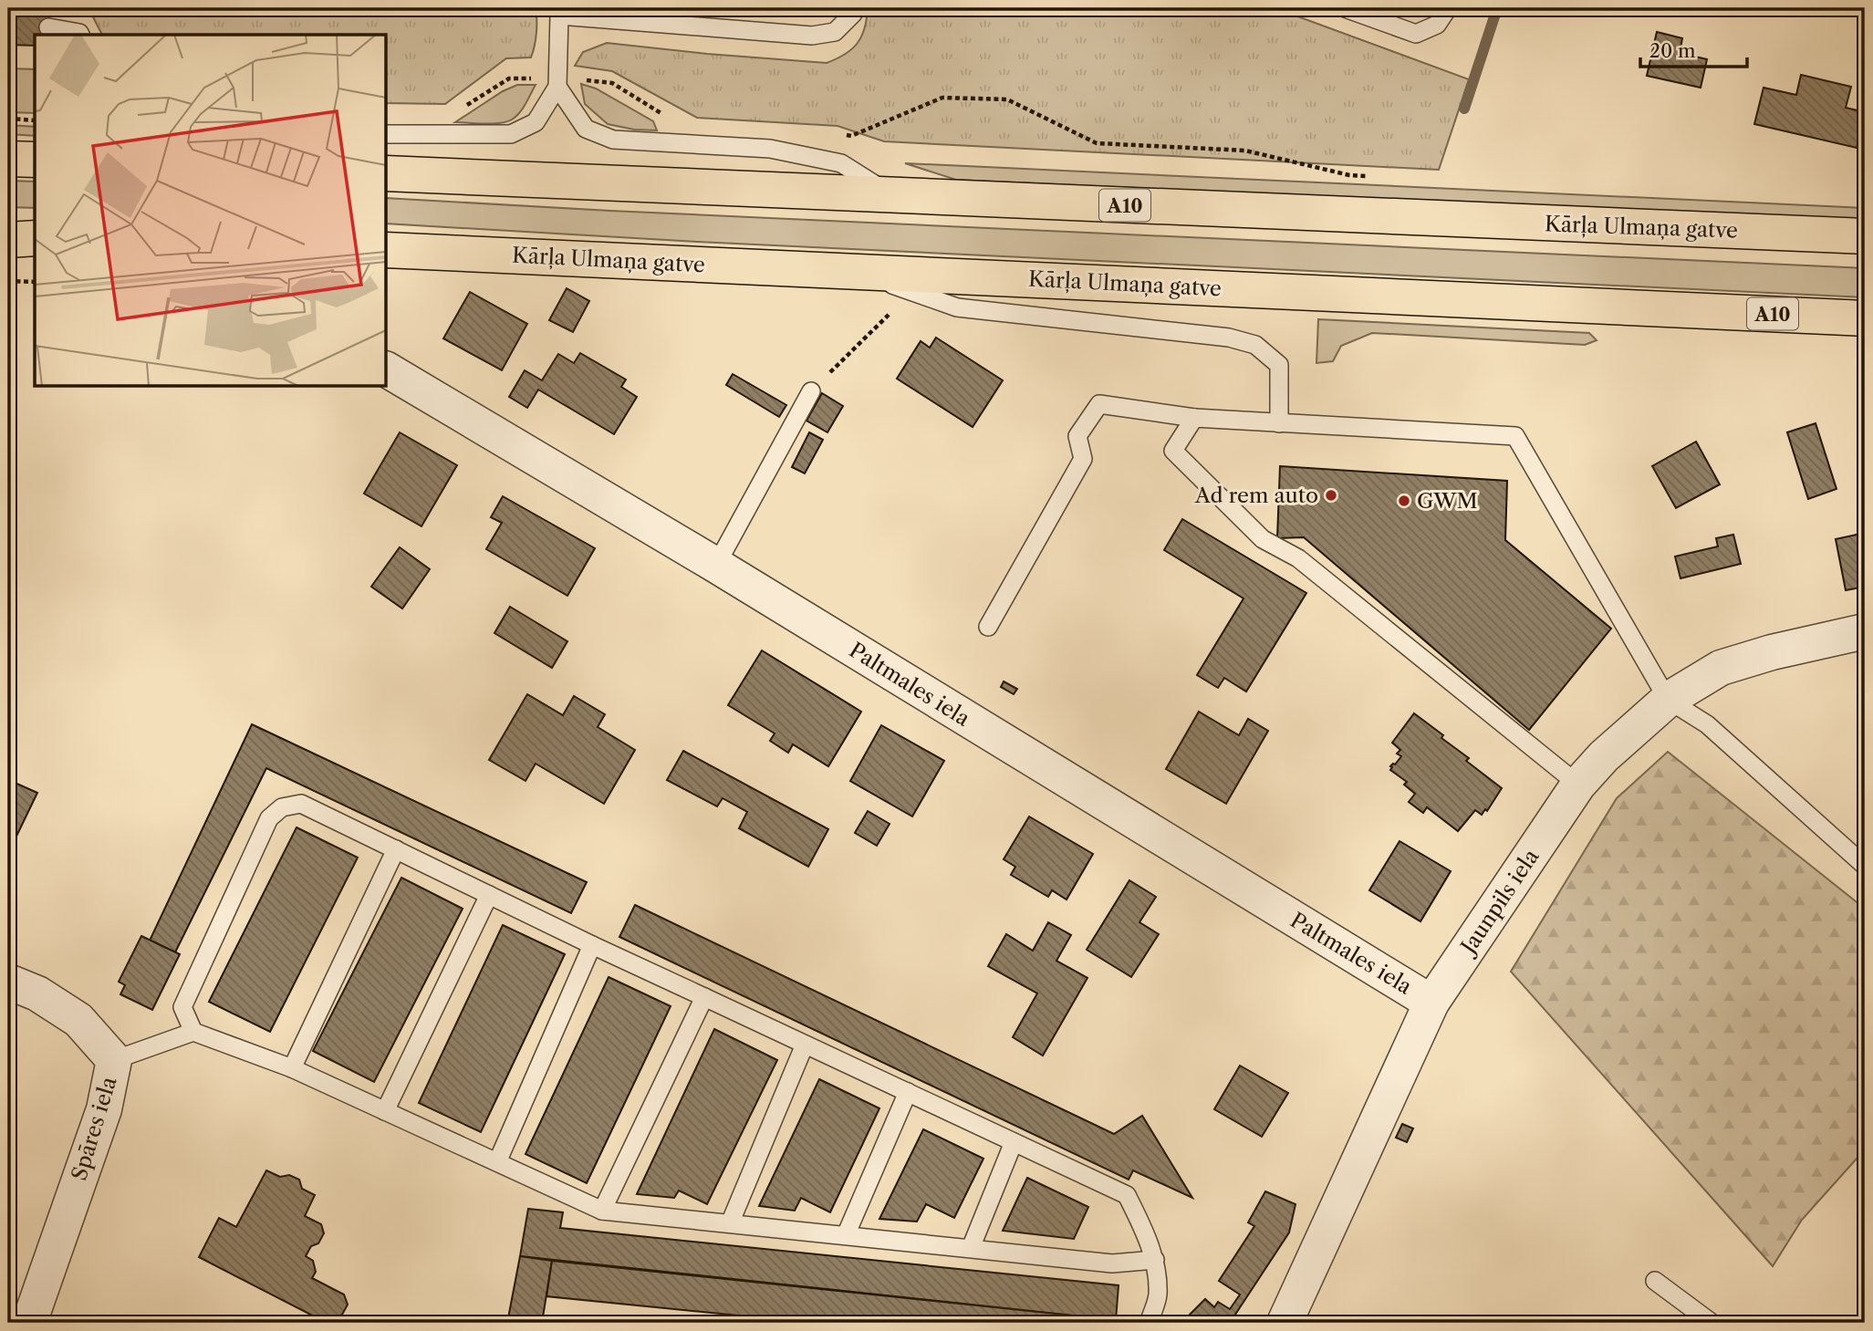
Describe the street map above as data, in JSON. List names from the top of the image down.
{
  "streets": {
    "highway": ["A10", "Kārļa Ulmaņa gatve"],
    "street": ["Paltmales iela", "Jaunpils iela", "Spāres iela"]
  },
  "crossings": [
    ["Paltmales iela", "Jaunpils iela"]
  ],
  "places": ["Ad rem auto", "GWM"],
  "scale_bar": "20 m"
}
